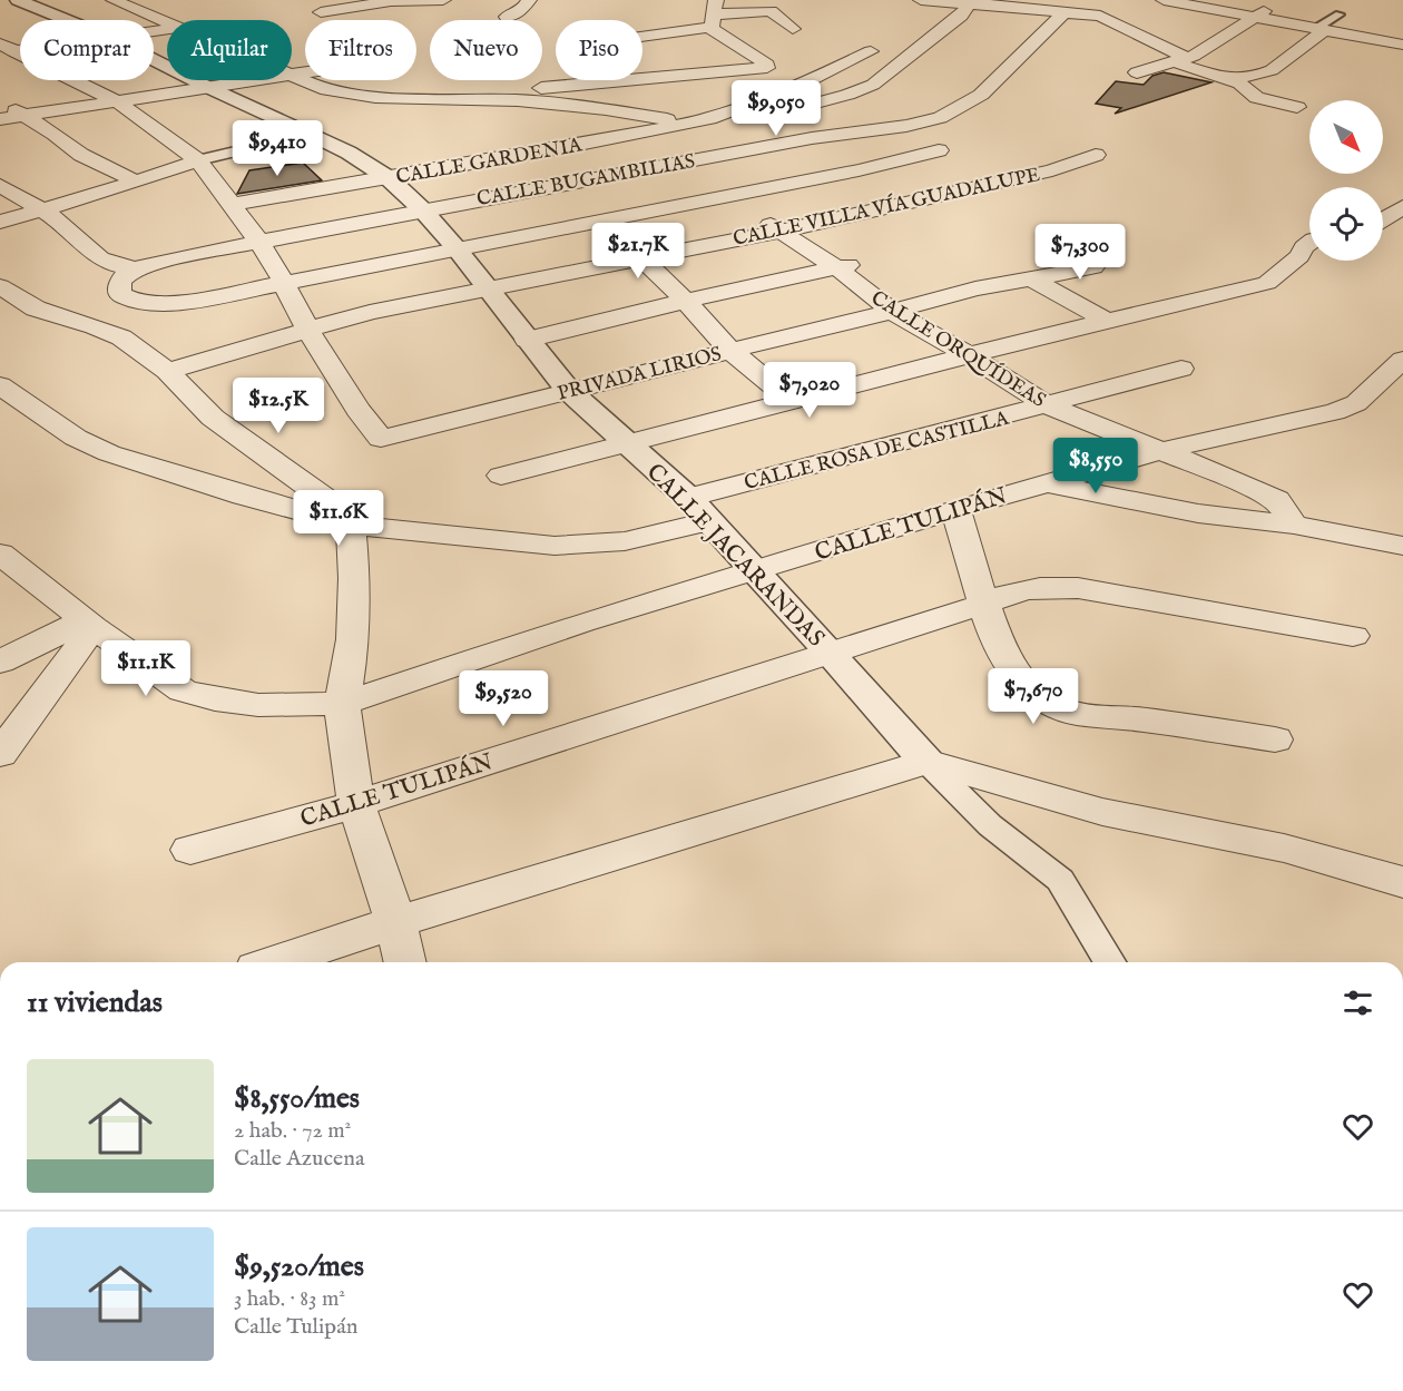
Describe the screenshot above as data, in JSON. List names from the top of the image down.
{
  "streets": {
    "street": [
      "CALLE GARDENIA",
      "CALLE BUGAMBILIAS",
      "CALLE VILLA VÍA GUADALUPE",
      "CALLE ORQUÍDEAS",
      "PRIVADA LIRIOS",
      "CALLE ROSA DE CASTILLA",
      "CALLE TULIPÁN",
      "CALLE JACARANDAS"
    ]
  },
  "crossings": [
    ["CALLE GARDENIA", "CALLE JACARANDAS"],
    ["CALLE BUGAMBILIAS", "CALLE ORQUÍDEAS"],
    ["CALLE BUGAMBILIAS", "CALLE JACARANDAS"],
    ["CALLE VILLA VÍA GUADALUPE", "CALLE ORQUÍDEAS"],
    ["CALLE VILLA VÍA GUADALUPE", "PRIVADA LIRIOS"],
    ["CALLE VILLA VÍA GUADALUPE", "CALLE JACARANDAS"],
    ["CALLE ORQUÍDEAS", "PRIVADA LIRIOS"],
    ["CALLE ORQUÍDEAS", "CALLE ROSA DE CASTILLA"],
    ["CALLE ORQUÍDEAS", "CALLE TULIPÁN"],
    ["PRIVADA LIRIOS", "CALLE JACARANDAS"],
    ["CALLE ROSA DE CASTILLA", "CALLE JACARANDAS"],
    ["CALLE TULIPÁN", "CALLE JACARANDAS"]
  ],
  "north": "bottom right",
  "page": {
    "chip": [
      "Comprar",
      "Alquilar",
      "Filtros",
      "Nuevo",
      "Piso"
    ],
    "price": [
      "$9,050",
      "$9,410",
      "$21.7K",
      "$7,300",
      "$7,020",
      "$12.5K",
      "$8,550",
      "$11.6K",
      "$11.1K",
      "$7,670",
      "$9,520"
    ],
    "heading": "11 viviendas",
    "list": [
      {
        "name": "$8,550/mes",
        "note": "2 hab. · 72 m² · Calle Azucena"
      },
      {
        "name": "$9,520/mes",
        "note": "3 hab. · 83 m² · Calle Tulipán"
      }
    ]
  }
}
